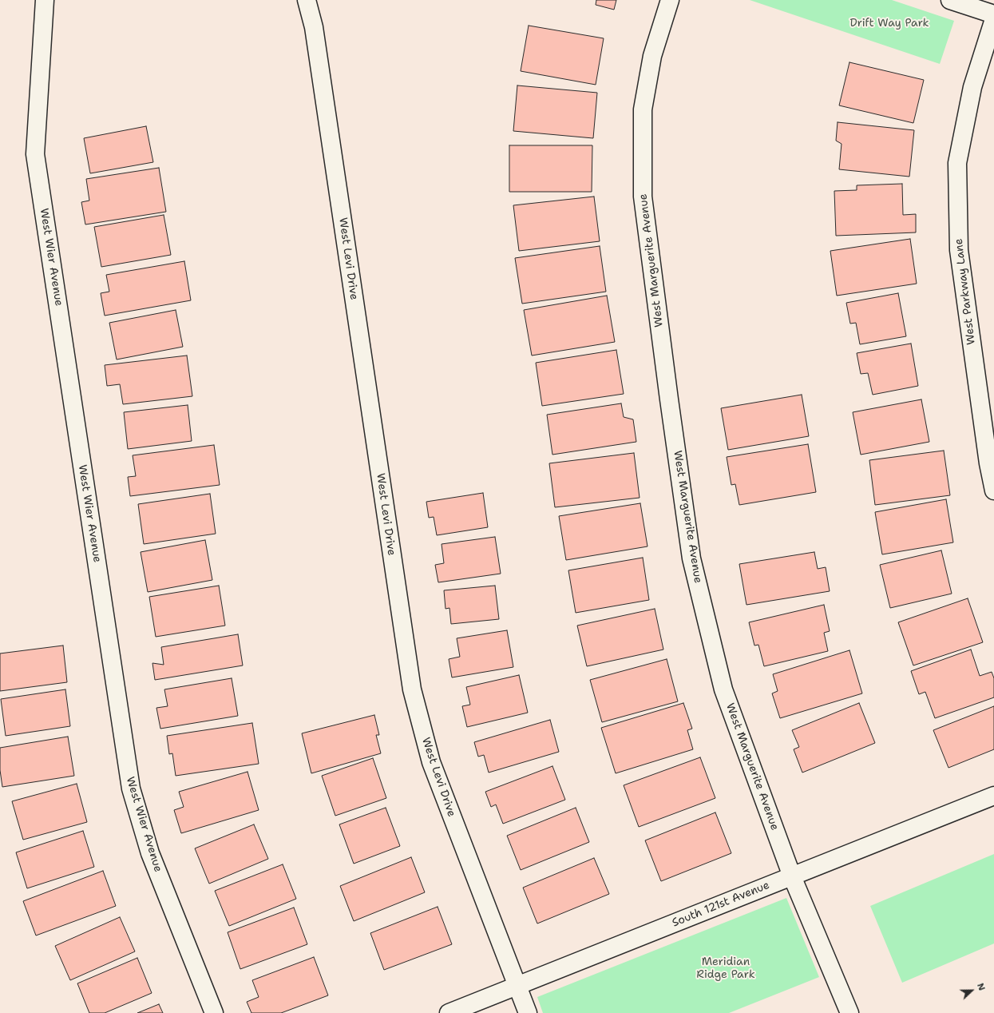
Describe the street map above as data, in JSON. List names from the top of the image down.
{
  "streets": {
    "street": [
      "West Wier Avenue",
      "West Levi Drive",
      "West Marguerite Avenue",
      "West Parkway Lane",
      "South 121st Avenue"
    ]
  },
  "crossings": [
    ["West Levi Drive", "South 121st Avenue"],
    ["West Marguerite Avenue", "South 121st Avenue"]
  ],
  "parks": ["Drift Way Park", "Meridian Ridge Park"],
  "north": "right"
}
